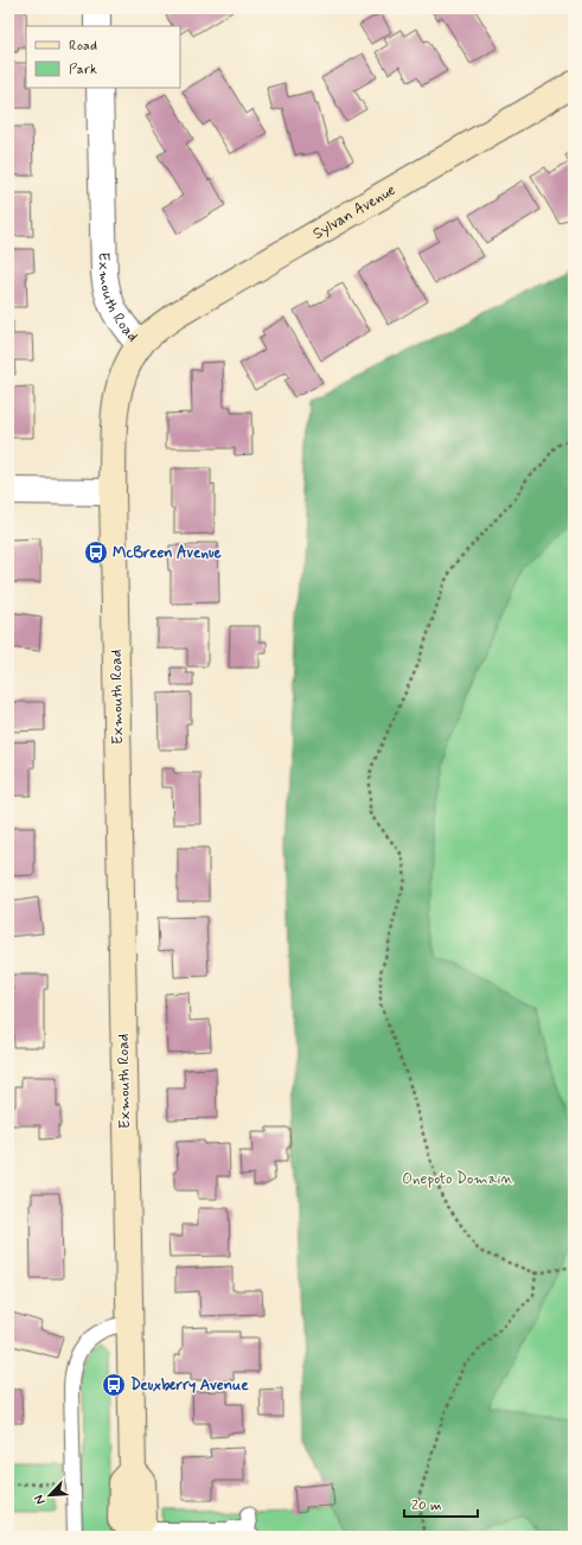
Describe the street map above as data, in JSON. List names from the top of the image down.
{
  "streets": {
    "main road": ["Sylvan Avenue", "Exmouth Road"]
  },
  "crossings": [
    ["Sylvan Avenue", "Exmouth Road"]
  ],
  "parks": ["Onepoto Domain"],
  "places": {
    "bus stop": ["McBreen Avenue", "Deuxberry Avenue"]
  },
  "legend": ["Road", "Park"],
  "scale_bar": "20 m",
  "north": "bottom left"
}
